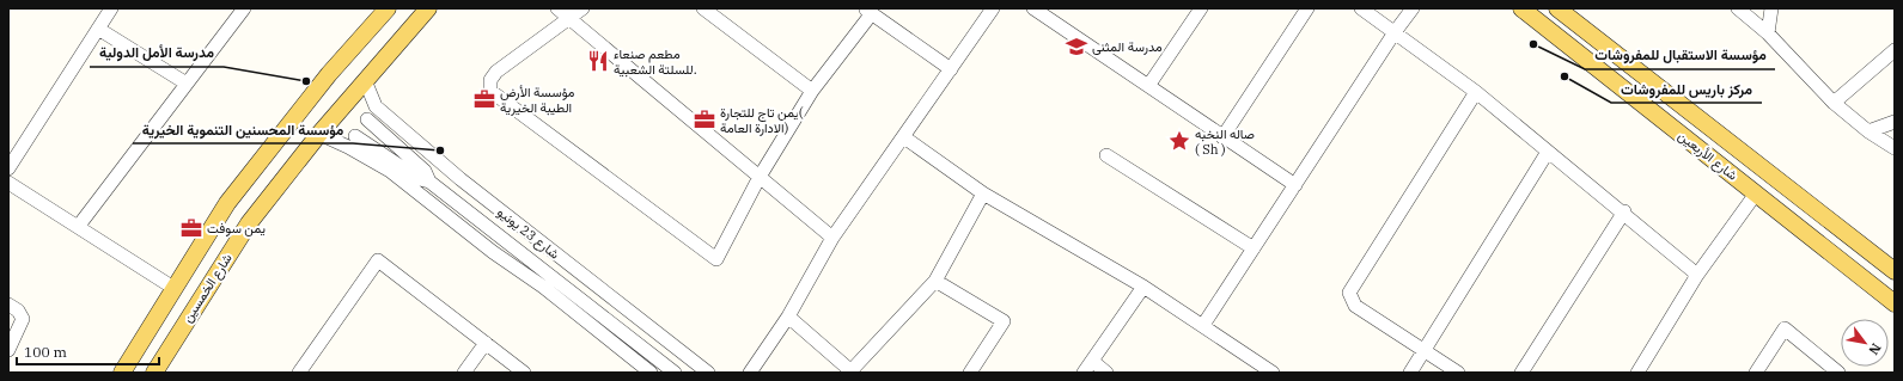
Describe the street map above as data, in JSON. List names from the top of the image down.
{
  "streets": {
    "main road": ["شارع الأربعين", "شارع الخمسين"],
    "street": ["شارع 23 يونيو"]
  },
  "crossings": [
    ["شارع 23 يونيو", "شارع الخمسين"]
  ],
  "places": {
    "other": [
      "مؤسسة الاستقبال للمفروشات",
      "مركز باريس للمفروشات",
      "مدرسة الأمل الدولية",
      "مؤسسة المحسنين التنموية الخيرية"
    ],
    "school or university": ["مدرسة المثنى"],
    "restaurant": ["مطعم صنعاء للسلتة الشعبية."],
    "office": ["مؤسسة الأرض الطيبة الخيرية", "يمن تاج للتجارة( الادارة العامة)", "يمن سوفت"],
    "place": ["صاله النخبه ( Sh )"]
  },
  "scale_bar": "100 m",
  "north": "bottom right"
}
